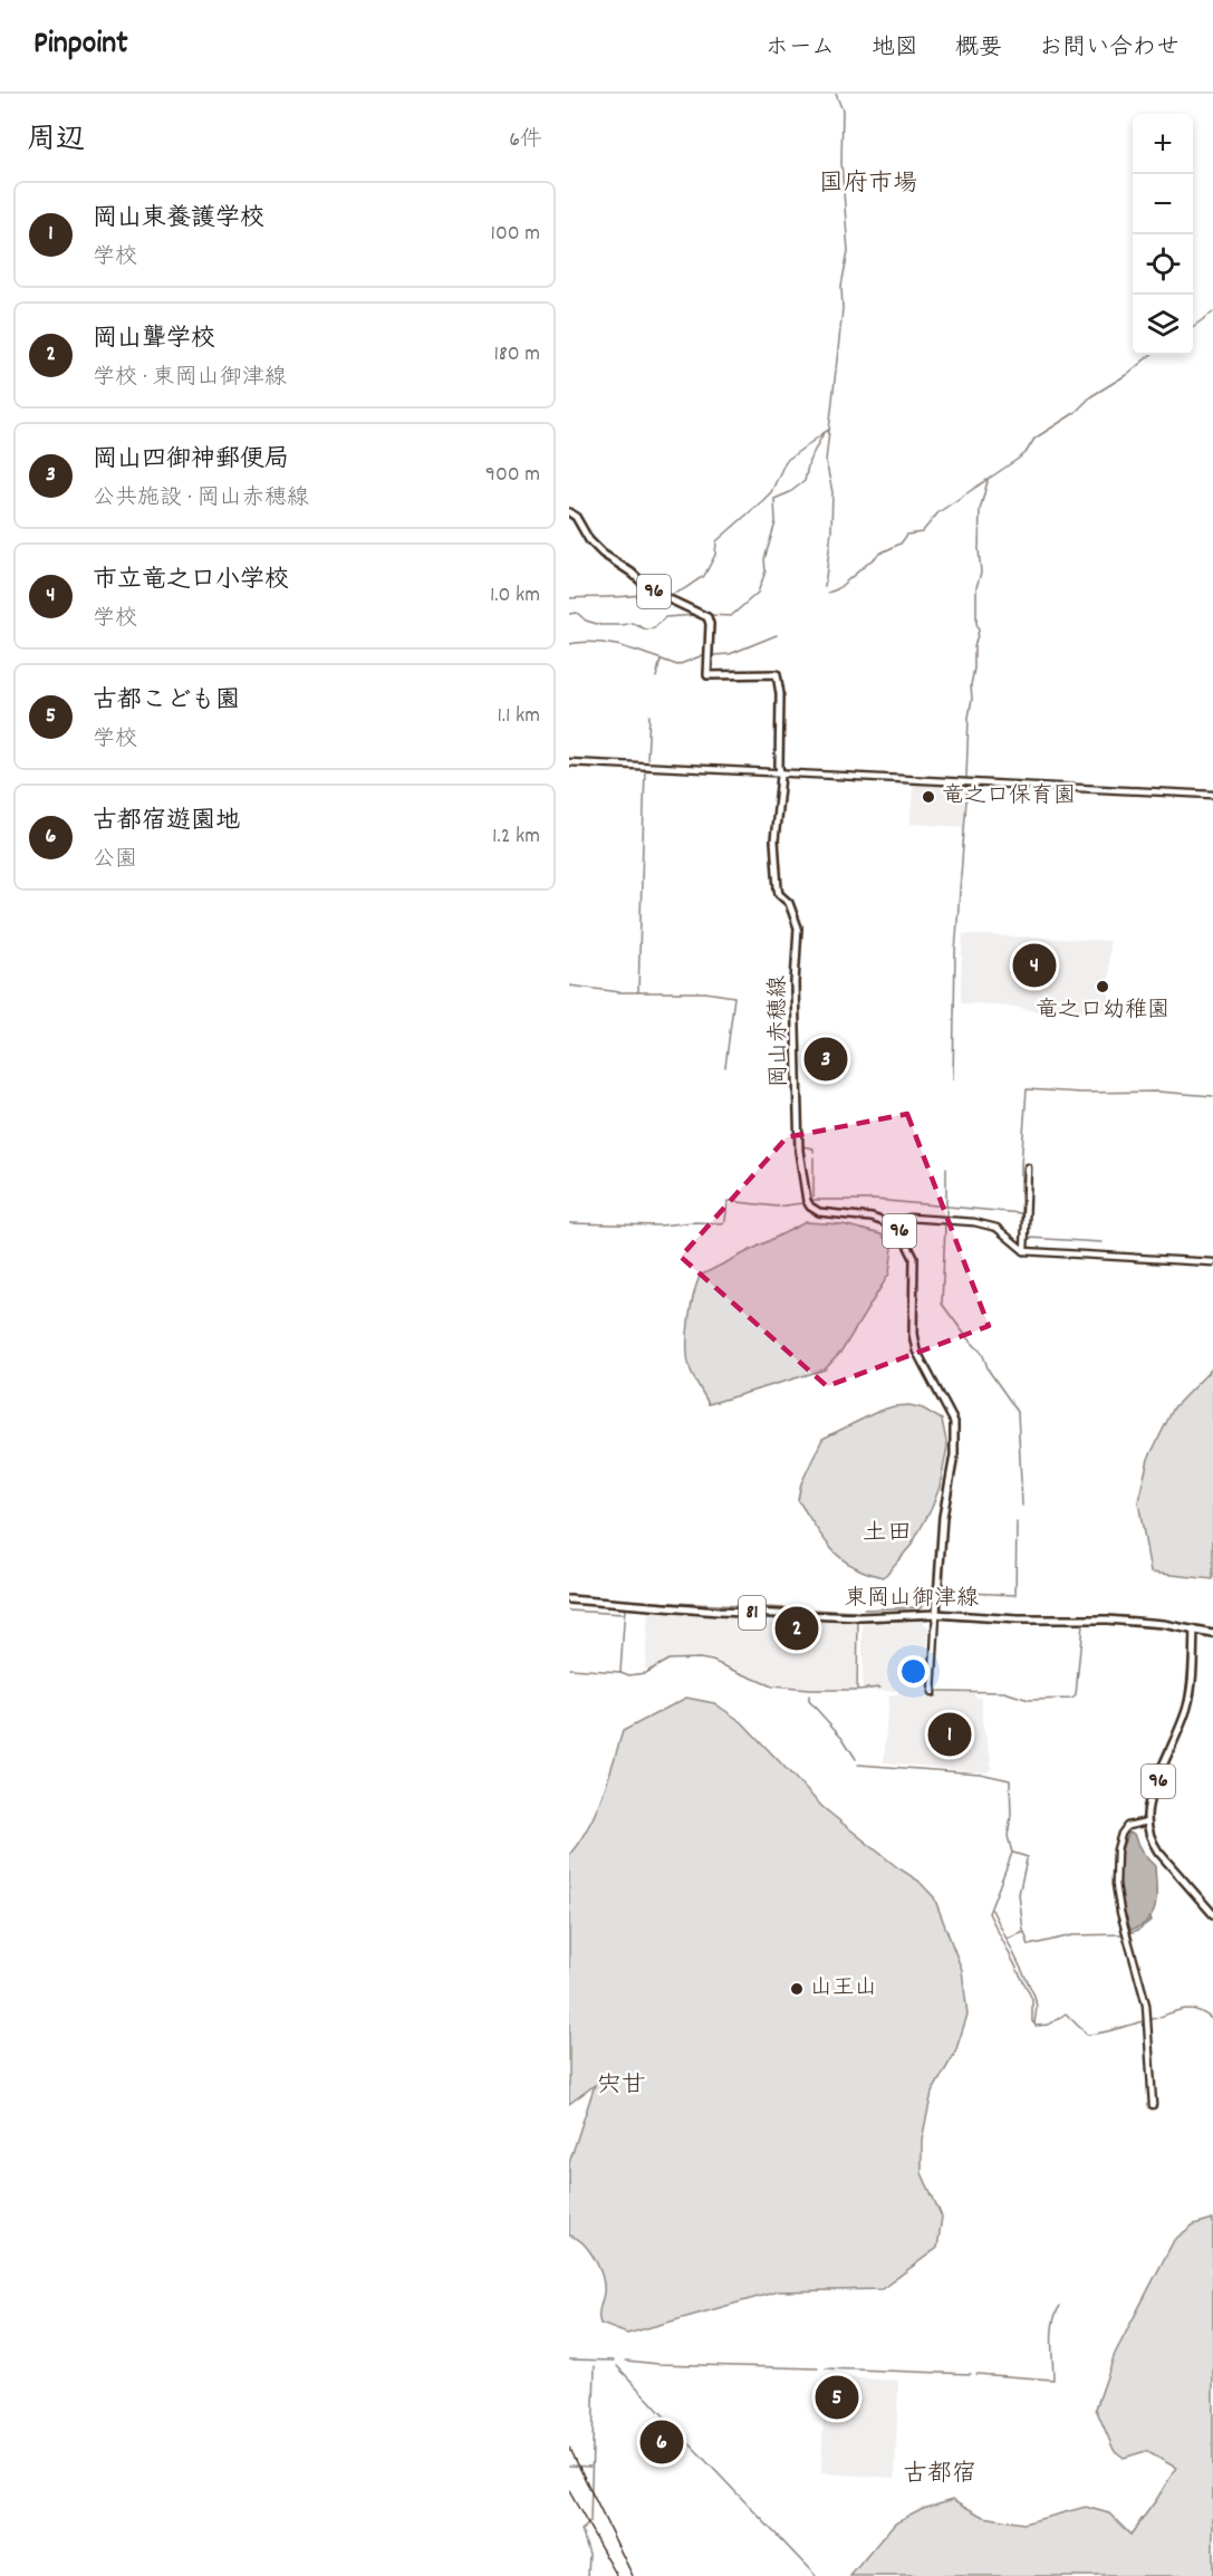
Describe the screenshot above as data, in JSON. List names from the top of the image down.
{
  "streets": {
    "main road": [
      "96",
      "岡山赤穂線",
      "東岡山御津線",
      "81"
    ]
  },
  "crossings": [
    ["96", "岡山赤穂線"],
    ["96", "東岡山御津線"]
  ],
  "districts": [
    "国府市場",
    "土田",
    "宍甘",
    "古都宿"
  ],
  "places": ["竜之口保育園", "竜之口幼稚園", "山王山"],
  "page": {
    "header": "Pinpoint",
    "nav": [
      "ホーム",
      "地図",
      "概要",
      "お問い合わせ"
    ],
    "heading": ["周辺", "6件"],
    "map_buttons": ["+", "−"],
    "list": [
      {
        "mark": "1",
        "name": "岡山東養護学校",
        "note": "学校",
        "value": "100 m"
      },
      {
        "mark": "2",
        "name": "岡山聾学校",
        "note": "学校 · 東岡山御津線",
        "value": "180 m"
      },
      {
        "mark": "3",
        "name": "岡山四御神郵便局",
        "note": "公共施設 · 岡山赤穂線",
        "value": "900 m"
      },
      {
        "mark": "4",
        "name": "市立竜之口小学校",
        "note": "学校",
        "value": "1.0 km"
      },
      {
        "mark": "5",
        "name": "古都こども園",
        "note": "学校",
        "value": "1.1 km"
      },
      {
        "mark": "6",
        "name": "古都宿遊園地",
        "note": "公園",
        "value": "1.2 km"
      }
    ],
    "pins": [
      "4",
      "3",
      "2",
      "1",
      "5",
      "6"
    ]
  }
}
